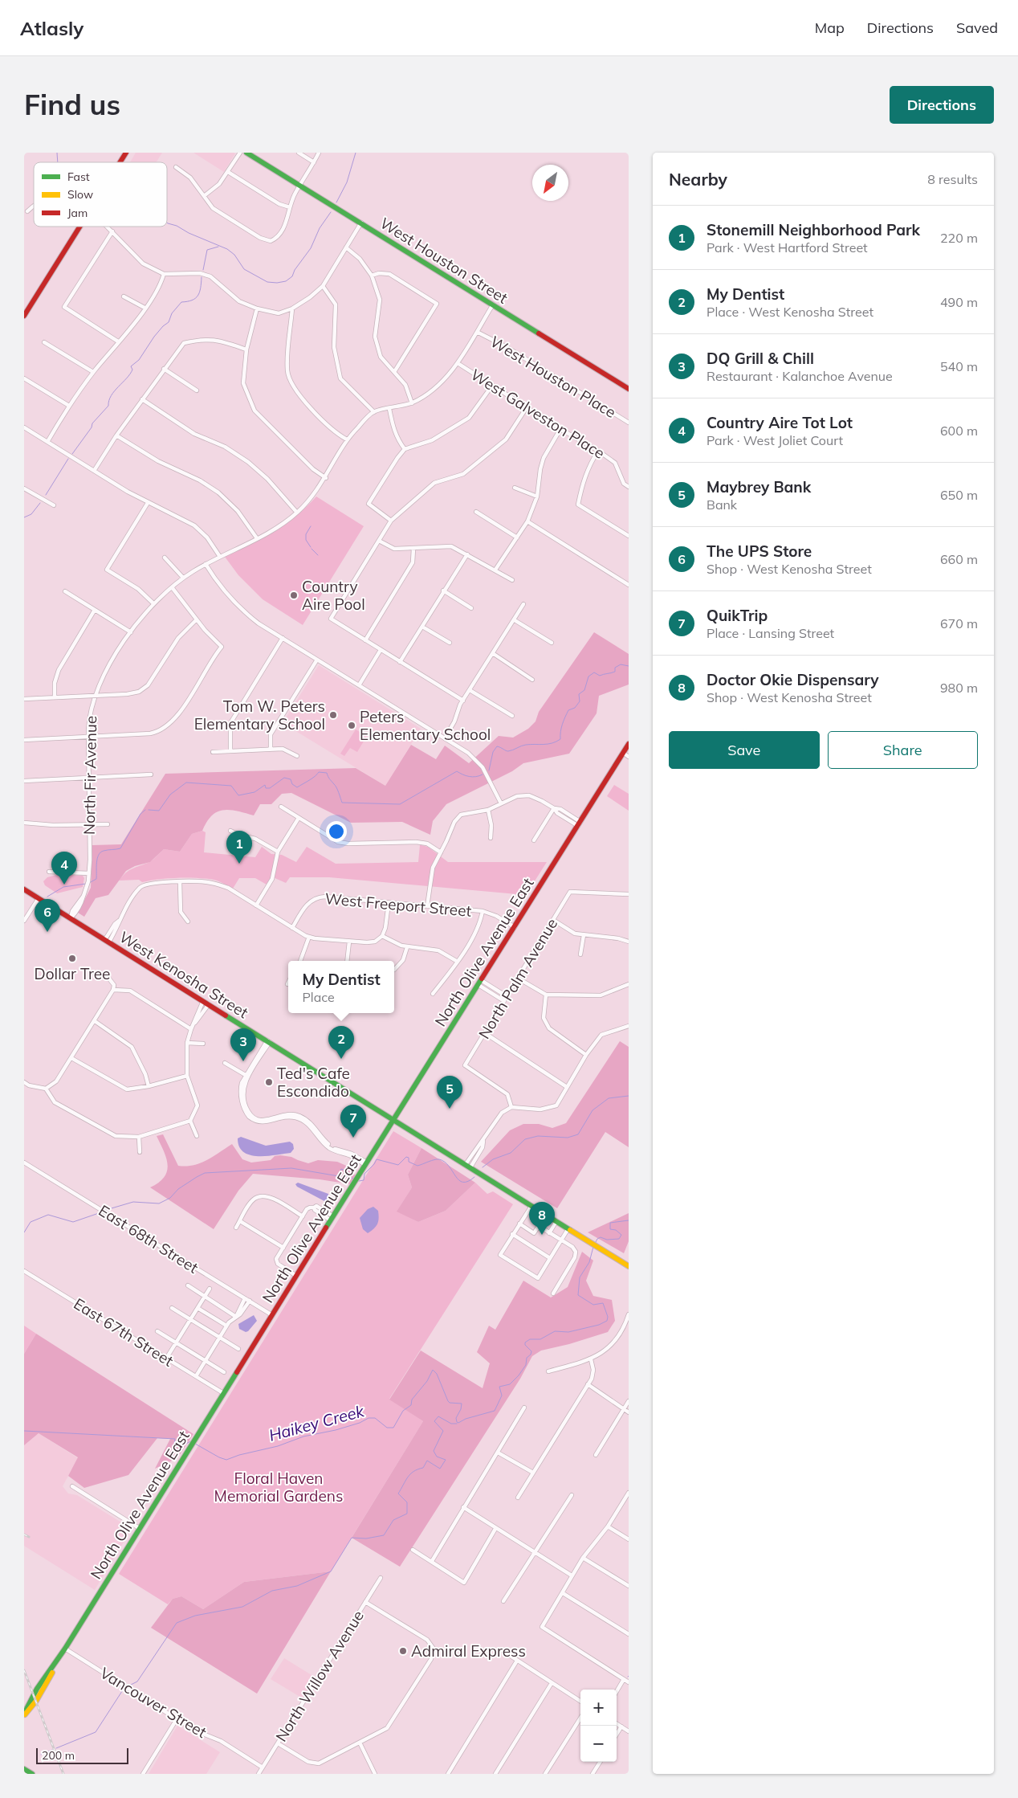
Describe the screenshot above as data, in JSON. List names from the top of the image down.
{
  "streets": {
    "main road": ["West Houston Street", "North Olive Avenue East", "West Kenosha Street"],
    "street": [
      "West Houston Place",
      "West Galveston Place",
      "North Fir Avenue",
      "West Freeport Street",
      "North Palm Avenue",
      "East 68th Street",
      "East 67th Street",
      "North Willow Avenue",
      "Vancouver Street"
    ]
  },
  "crossings": [
    ["North Fir Avenue", "West Kenosha Street"],
    ["West Freeport Street", "North Olive Avenue East"],
    ["North Olive Avenue East", "West Kenosha Street"],
    ["North Olive Avenue East", "East 68th Street"],
    ["North Olive Avenue East", "East 67th Street"],
    ["North Olive Avenue East", "Vancouver Street"],
    ["North Willow Avenue", "Vancouver Street"]
  ],
  "water": ["Haikey Creek"],
  "parks": ["Floral Haven Memorial Gardens"],
  "places": [
    "Country Aire Pool",
    "Tom W. Peters Elementary School",
    "Peters Elementary School",
    "Dollar Tree",
    "Ted's Cafe Escondido",
    "Admiral Express"
  ],
  "legend": ["Fast", "Slow", "Jam"],
  "scale_bar": "200 m",
  "north": "bottom left",
  "page": {
    "header": "Atlasly",
    "nav": ["Map", "Directions", "Saved"],
    "buttons": [
      "Directions",
      ["Save", "Share"]
    ],
    "title": "Find us",
    "heading": ["Nearby", "8 results"],
    "list": [
      {
        "mark": "1",
        "name": "Stonemill Neighborhood Park",
        "note": "Park · West Hartford Street",
        "value": "220 m"
      },
      {
        "mark": "2",
        "name": "My Dentist",
        "note": "Place · West Kenosha Street",
        "value": "490 m"
      },
      {
        "mark": "3",
        "name": "DQ Grill & Chill",
        "note": "Restaurant · Kalanchoe Avenue",
        "value": "540 m"
      },
      {
        "mark": "4",
        "name": "Country Aire Tot Lot",
        "note": "Park · West Joliet Court",
        "value": "600 m"
      },
      {
        "mark": "5",
        "name": "Maybrey Bank",
        "note": "Bank",
        "value": "650 m"
      },
      {
        "mark": "6",
        "name": "The UPS Store",
        "note": "Shop · West Kenosha Street",
        "value": "660 m"
      },
      {
        "mark": "7",
        "name": "QuikTrip",
        "note": "Place · Lansing Street",
        "value": "670 m"
      },
      {
        "mark": "8",
        "name": "Doctor Okie Dispensary",
        "note": "Shop · West Kenosha Street",
        "value": "980 m"
      }
    ],
    "pins": [
      "1",
      "4",
      "6",
      "2",
      "3",
      "5",
      "7",
      "8"
    ],
    "popup": ["My Dentist", "Place"],
    "map_buttons": ["+", "−"],
    "scale": "200 m"
  }
}
